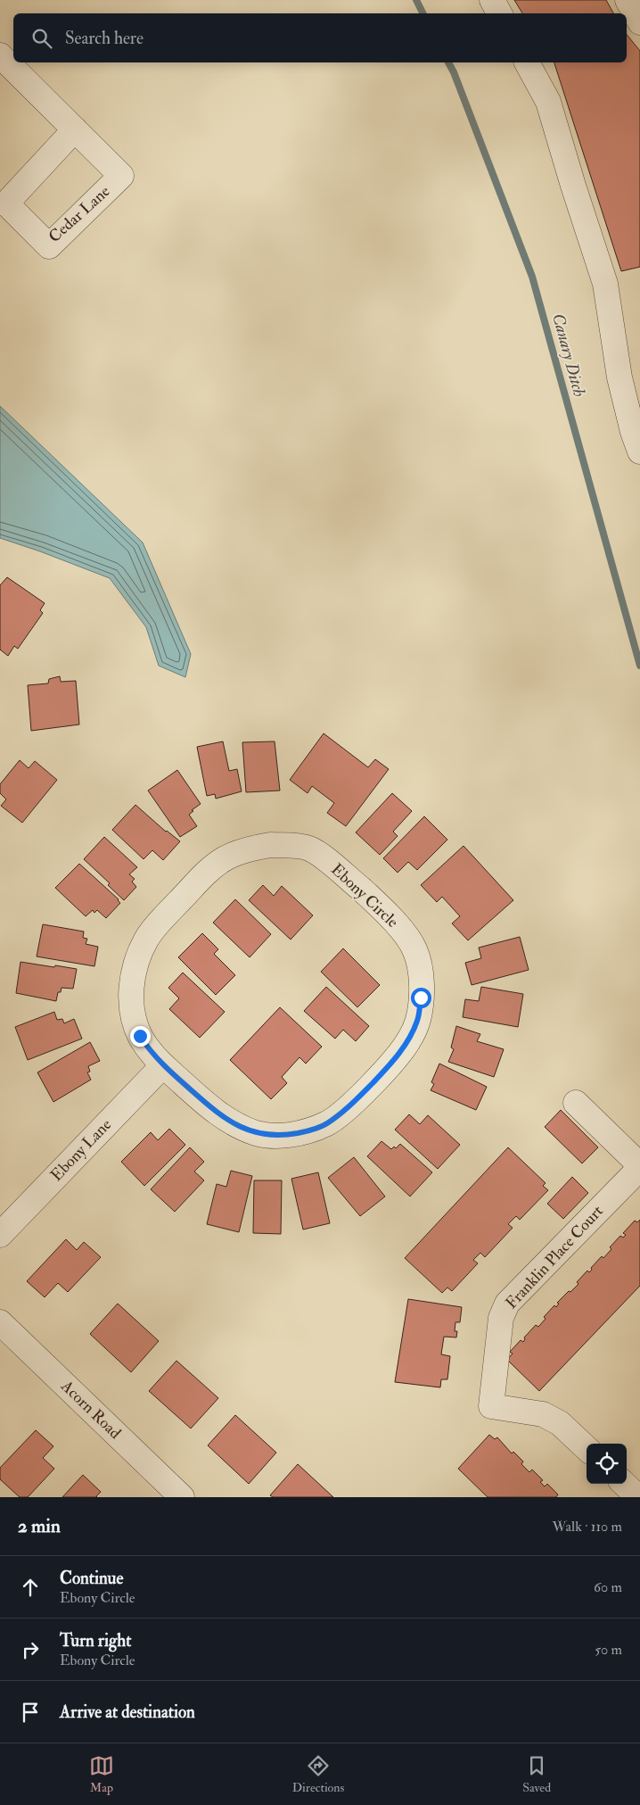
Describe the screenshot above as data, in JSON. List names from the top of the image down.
{
  "streets": {
    "street": [
      "Cedar Lane",
      "Ebony Circle",
      "Ebony Lane",
      "Franklin Place Court",
      "Acorn Road"
    ]
  },
  "crossings": [
    ["Ebony Circle", "Ebony Lane"]
  ],
  "water": ["Canary Ditch"],
  "page": {
    "search": "Search here",
    "heading": ["2 min", "Walk · 110 m"],
    "list": [
      ["Continue", "Ebony Circle", "60 m"],
      ["Turn right", "Ebony Circle", "50 m"],
      "Arrive at destination"
    ],
    "nav": ["Map", "Directions", "Saved"]
  }
}
